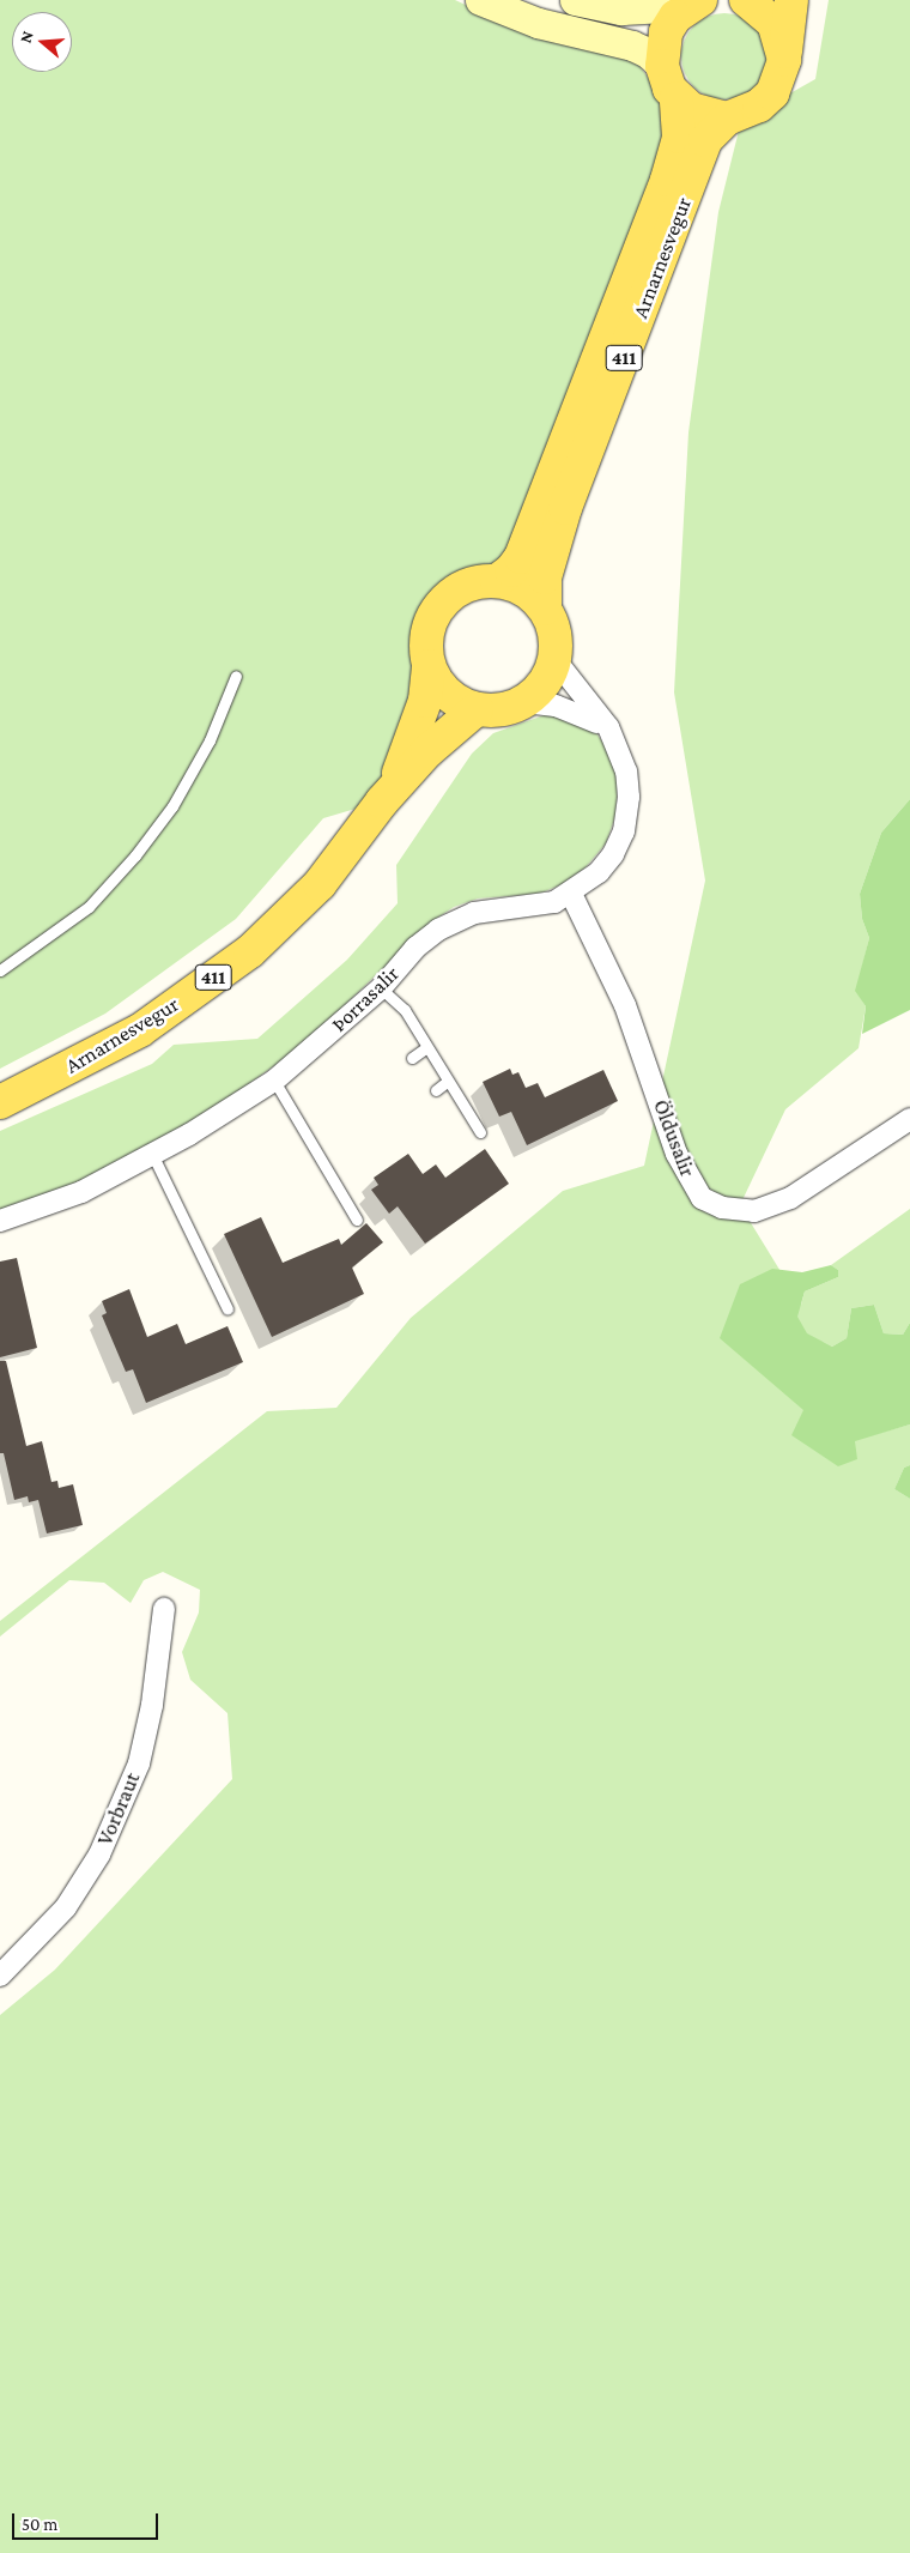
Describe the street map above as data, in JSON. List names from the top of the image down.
{
  "streets": {
    "main road": ["Arnarnesvegur", "411"],
    "street": ["Þorrasalir", "Öldusalir", "Vorbraut"]
  },
  "crossings": [
    ["Arnarnesvegur", "411"],
    ["Arnarnesvegur", "Þorrasalir"],
    ["411", "Þorrasalir"],
    ["Þorrasalir", "Öldusalir"]
  ],
  "scale_bar": "50 m",
  "north": "left"
}
